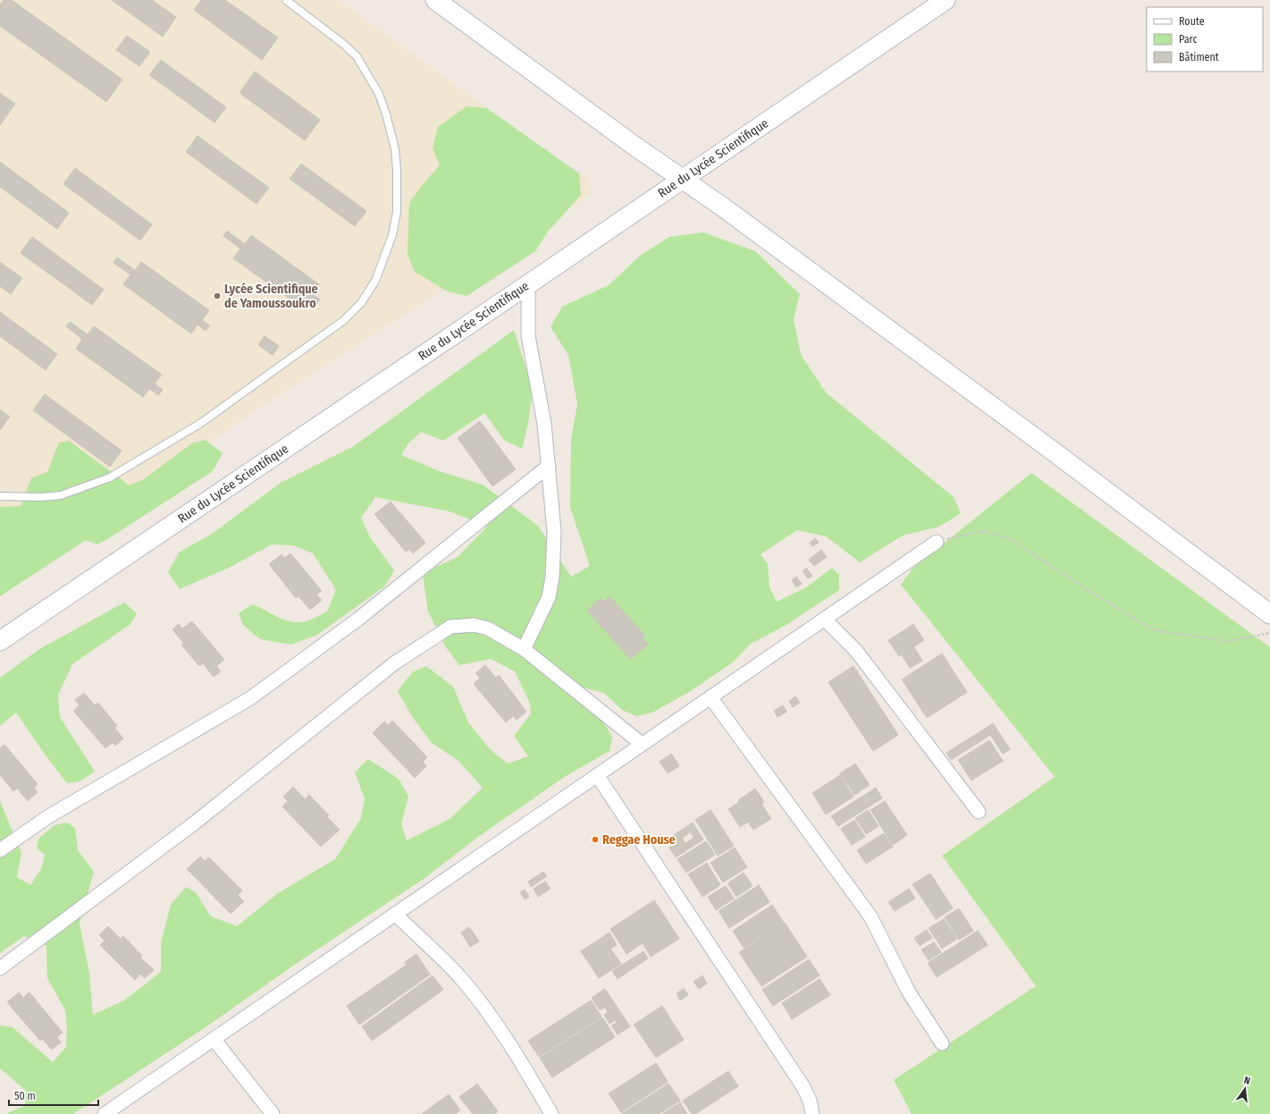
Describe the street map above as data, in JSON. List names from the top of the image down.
{
  "streets": {
    "street": ["Rue du Lycée Scientifique"]
  },
  "places": ["Lycée Scientifique de Yamoussoukro", "Reggae House"],
  "legend": ["Route", "Parc", "Bâtiment"],
  "scale_bar": "50 m",
  "north": "top"
}
